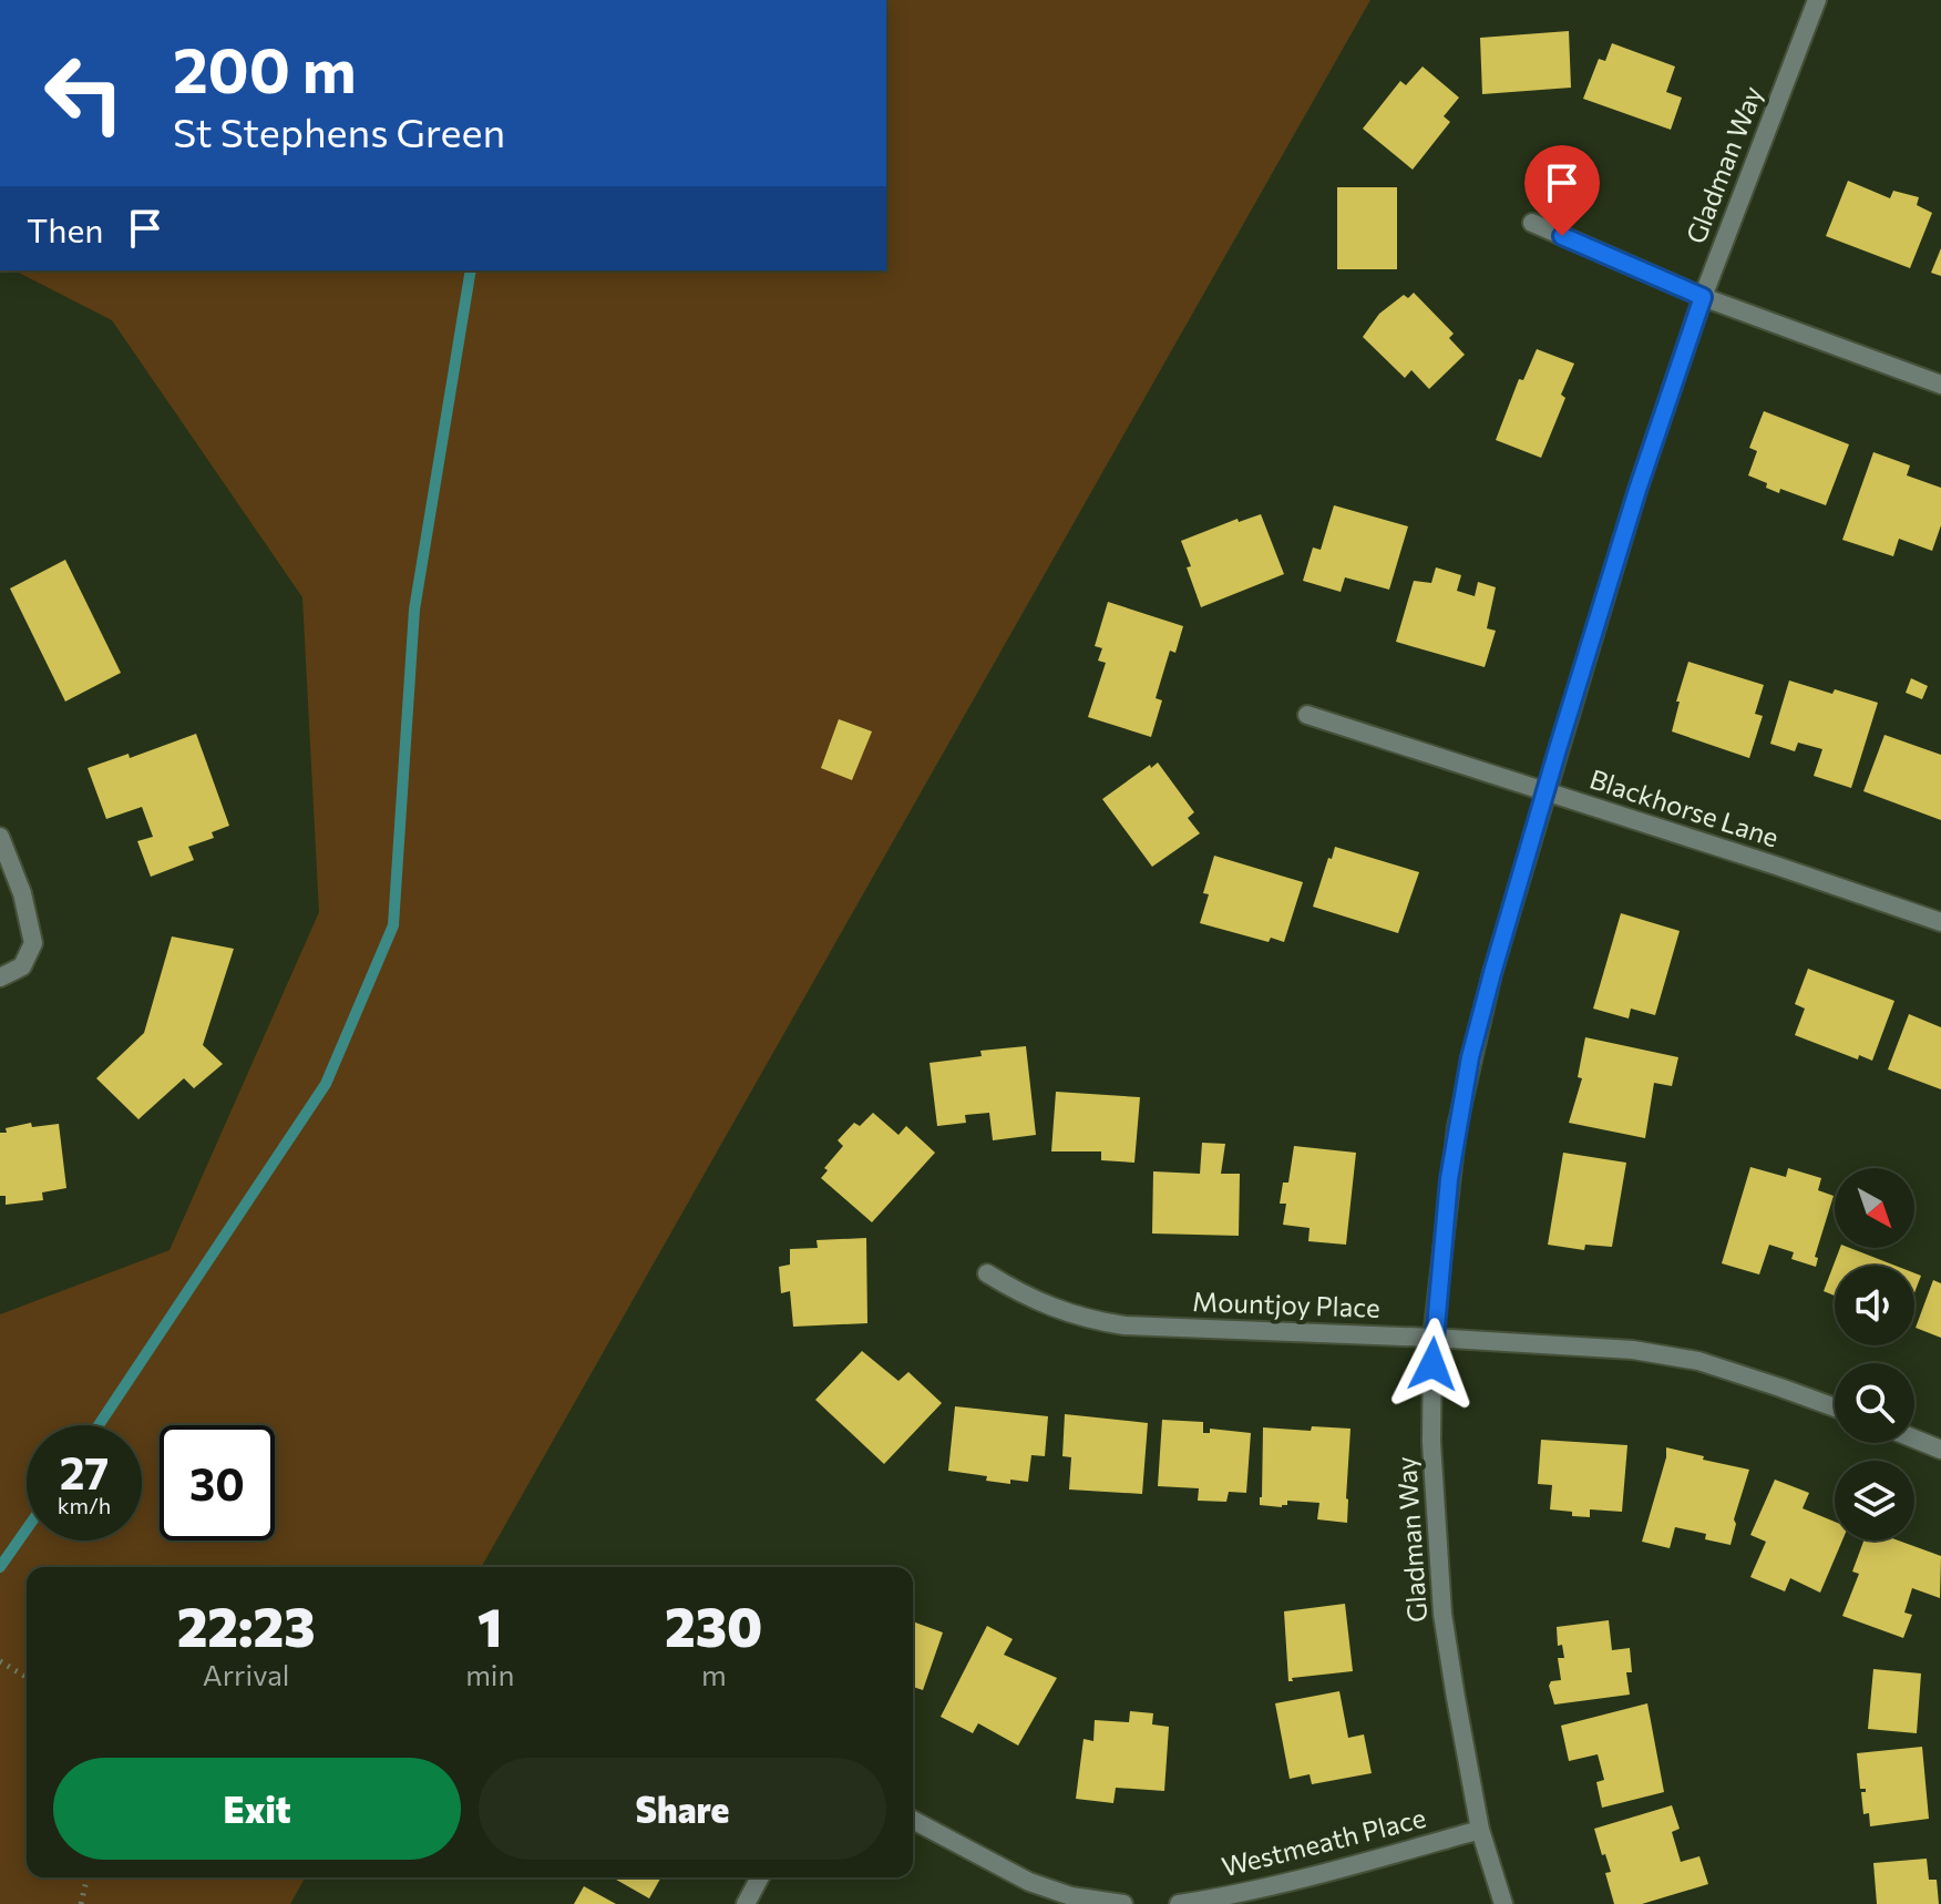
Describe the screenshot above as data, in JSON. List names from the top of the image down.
{
  "streets": {
    "street": [
      "Gladman Way",
      "Blackhorse Lane",
      "Mountjoy Place",
      "Westmeath Place"
    ]
  },
  "crossings": [
    ["Gladman Way", "Blackhorse Lane"],
    ["Gladman Way", "Mountjoy Place"],
    ["Gladman Way", "Westmeath Place"]
  ],
  "north": "bottom right",
  "page": {
    "turn": ["200 m", "St Stephens Green"],
    "then": "Then",
    "speed": "27 km/h",
    "limit": "30",
    "eta": [
      "22:23",
      "Arrival",
      "1",
      "min",
      "230",
      "m"
    ],
    "buttons": ["Exit", "Share"]
  }
}
